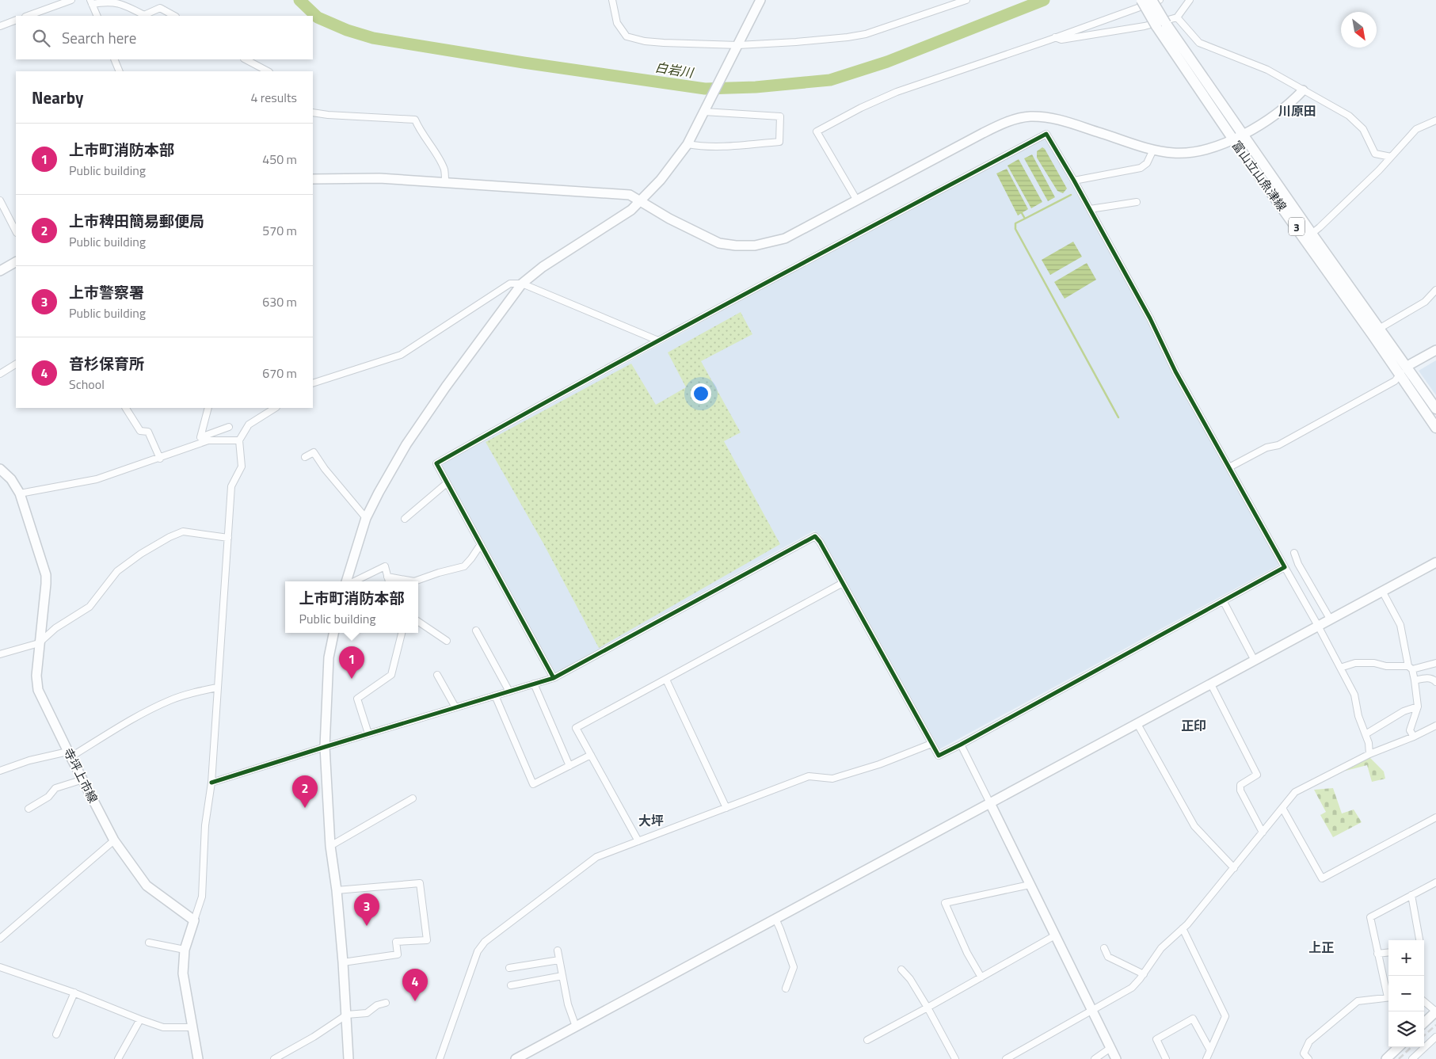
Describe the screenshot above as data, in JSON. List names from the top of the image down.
{
  "streets": {
    "main road": ["富山立山魚津線", "3"],
    "street": ["寺坪上市線"]
  },
  "districts": [
    "川原田",
    "正印",
    "大坪",
    "上正"
  ],
  "water": ["白岩川"],
  "north": "bottom right",
  "page": {
    "search": "Search here",
    "heading": ["Nearby", "4 results"],
    "list": [
      {
        "mark": "1",
        "name": "上市町消防本部",
        "note": "Public building",
        "value": "450 m"
      },
      {
        "mark": "2",
        "name": "上市稗田簡易郵便局",
        "note": "Public building",
        "value": "570 m"
      },
      {
        "mark": "3",
        "name": "上市警察署",
        "note": "Public building",
        "value": "630 m"
      },
      {
        "mark": "4",
        "name": "音杉保育所",
        "note": "School",
        "value": "670 m"
      }
    ],
    "popup": ["上市町消防本部", "Public building"],
    "pins": [
      "1",
      "2",
      "3",
      "4"
    ],
    "map_buttons": ["+", "−"]
  }
}
